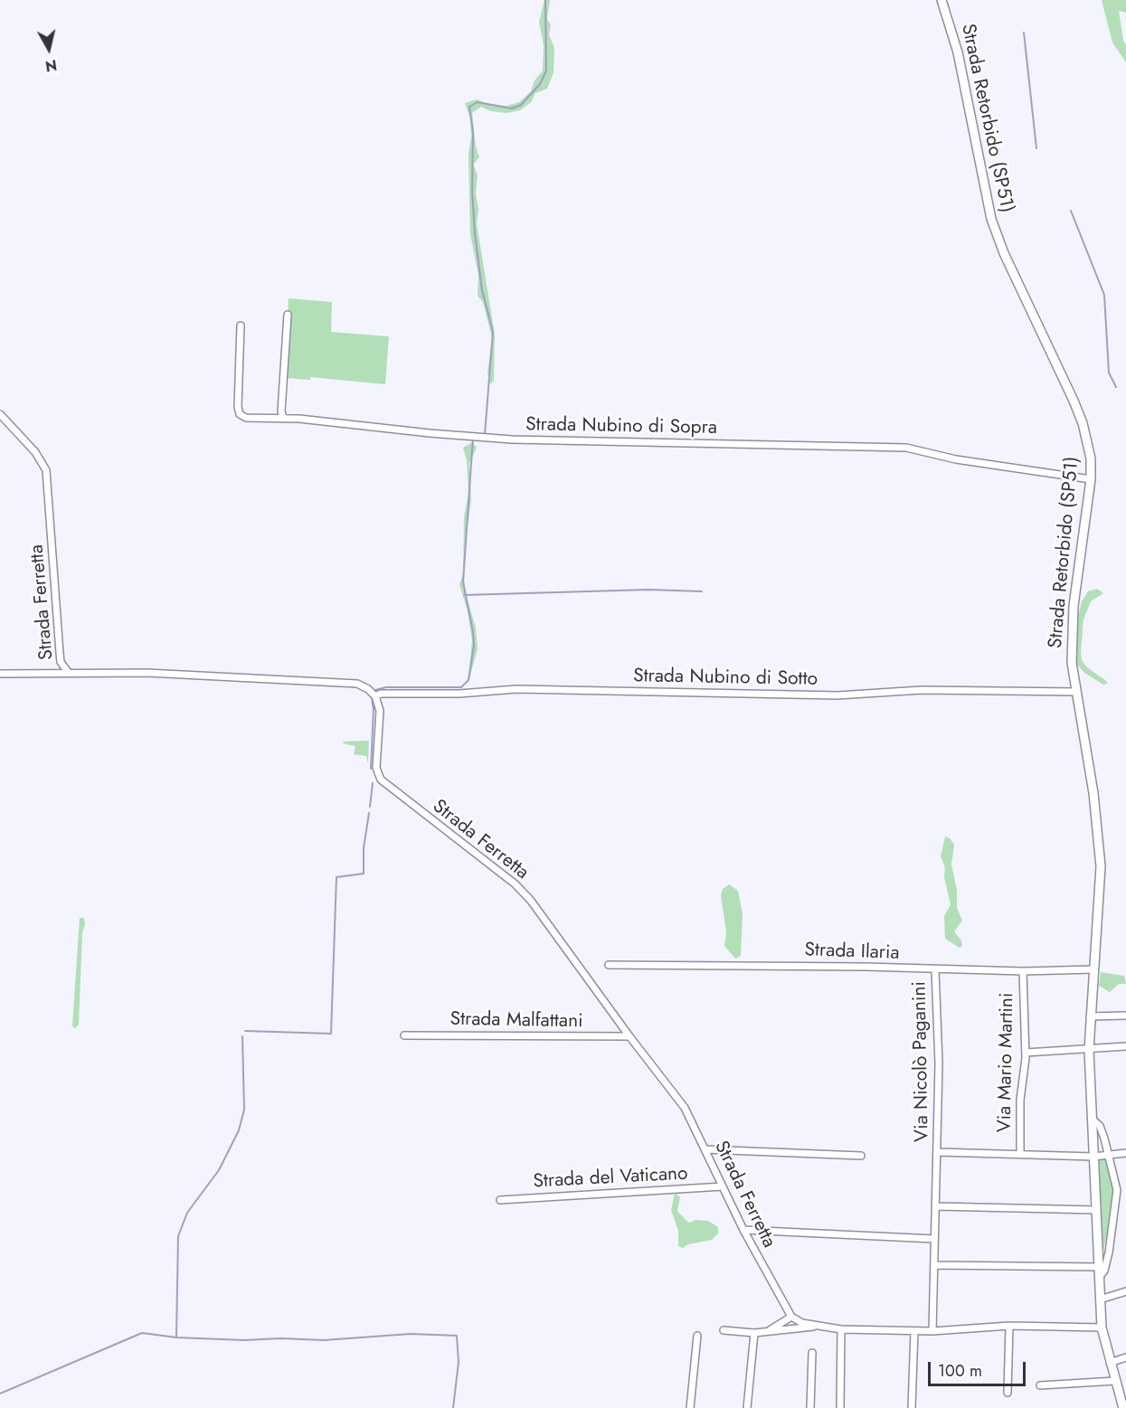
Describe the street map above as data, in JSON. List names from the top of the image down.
{
  "streets": {
    "street": [
      "Strada Retorbido (SP51)",
      "Strada Nubino di Sopra",
      "Strada Ferretta",
      "Strada Nubino di Sotto",
      "Strada Ilaria",
      "Strada Malfattani",
      "Via Nicolò Paganini",
      "Via Mario Martini",
      "Strada del Vaticano"
    ]
  },
  "crossings": [
    ["Strada Retorbido (SP51)", "Strada Nubino di Sopra"],
    ["Strada Retorbido (SP51)", "Strada Nubino di Sotto"],
    ["Strada Retorbido (SP51)", "Strada Ilaria"],
    ["Strada Ferretta", "Strada Nubino di Sotto"],
    ["Strada Ferretta", "Strada Malfattani"],
    ["Strada Ferretta", "Strada del Vaticano"],
    ["Strada Ilaria", "Via Nicolò Paganini"],
    ["Strada Ilaria", "Via Mario Martini"]
  ],
  "scale_bar": "100 m",
  "north": "bottom"
}
